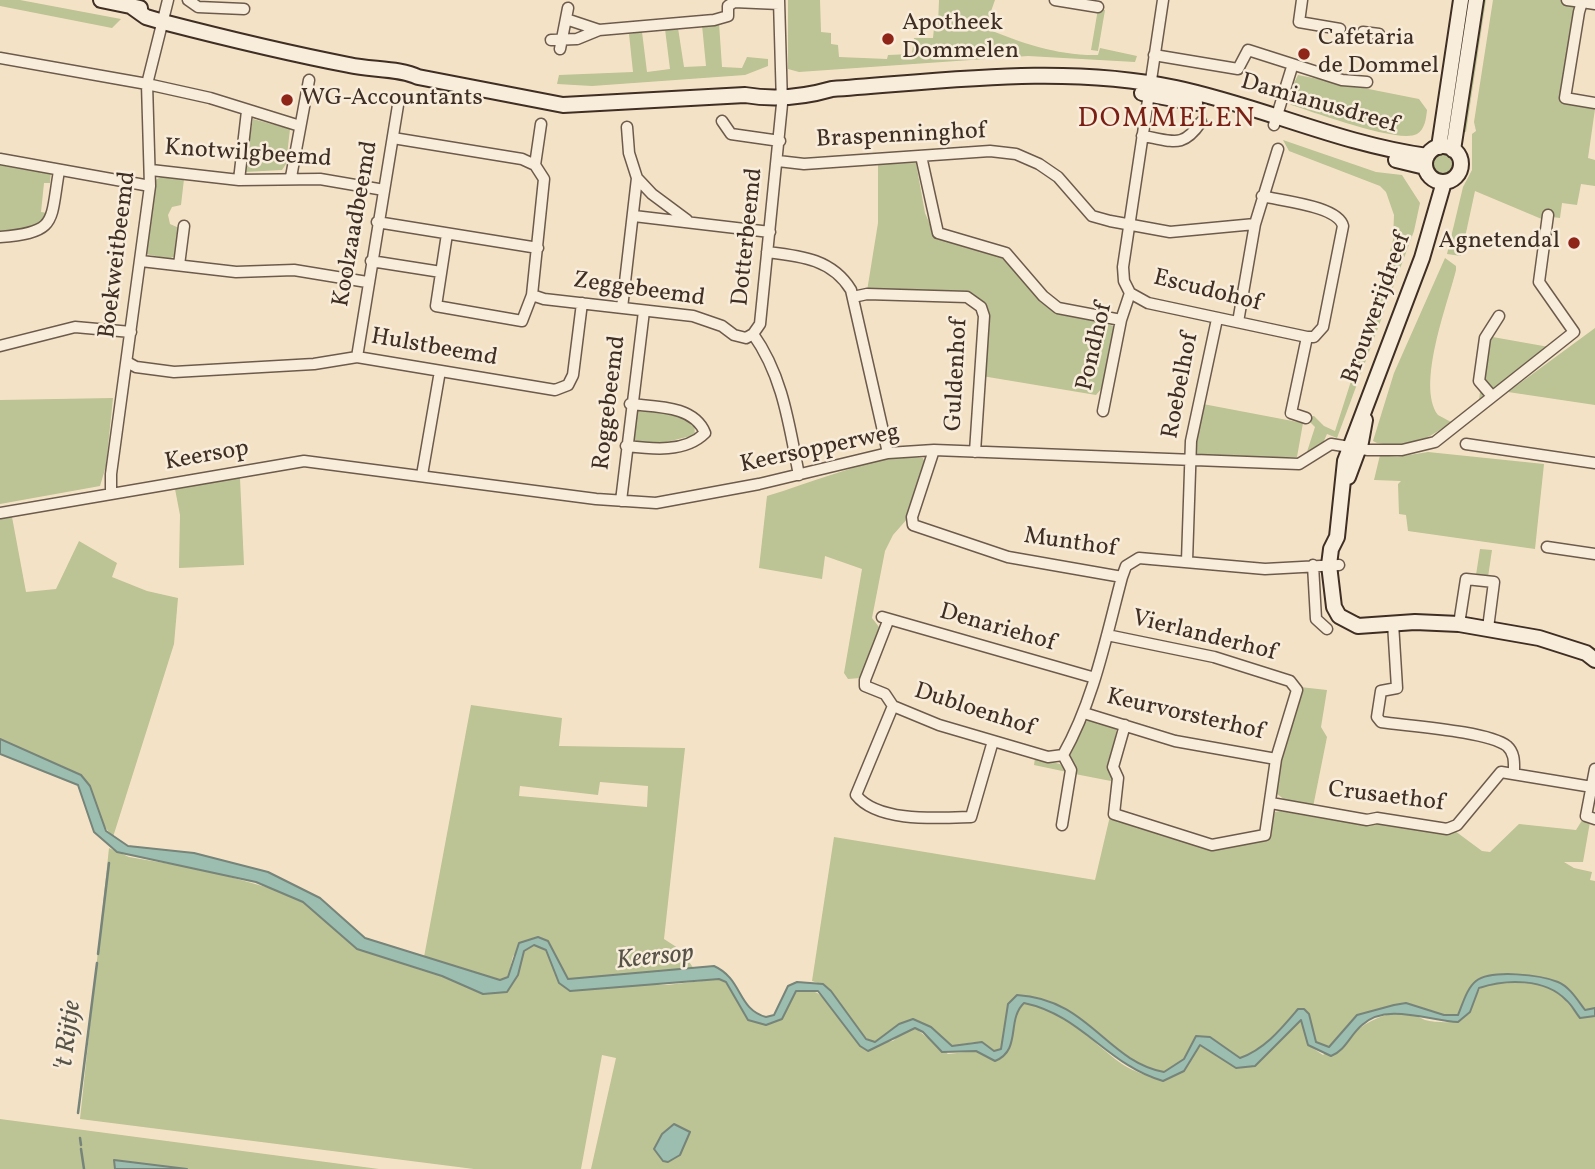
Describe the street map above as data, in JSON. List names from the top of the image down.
{
  "streets": {
    "street": [
      "Damianusdreef",
      "Braspenninghof",
      "Knotwilgbeemd",
      "Koolzaadbeemd",
      "Dotterbeemd",
      "Boekweitbeemd",
      "Zeggebeemd",
      "Escudohof",
      "Brouwerijdreef",
      "Pondhof",
      "Hulstbeemd",
      "Guldenhof",
      "Roebelhof",
      "Roggebeemd",
      "Keersopperweg",
      "Keersop",
      "Munthof",
      "Denariehof",
      "Vierlanderhof",
      "Dubloenhof",
      "Keurvorsterhof",
      "Crusaethof"
    ]
  },
  "crossings": [
    ["Damianusdreef", "Dotterbeemd"],
    ["Damianusdreef", "Boekweitbeemd"],
    ["Damianusdreef", "Escudohof"],
    ["Damianusdreef", "Brouwerijdreef"],
    ["Braspenninghof", "Dotterbeemd"],
    ["Braspenninghof", "Escudohof"],
    ["Knotwilgbeemd", "Koolzaadbeemd"],
    ["Knotwilgbeemd", "Boekweitbeemd"],
    ["Koolzaadbeemd", "Hulstbeemd"],
    ["Dotterbeemd", "Zeggebeemd"],
    ["Boekweitbeemd", "Hulstbeemd"],
    ["Boekweitbeemd", "Keersop"],
    ["Zeggebeemd", "Hulstbeemd"],
    ["Zeggebeemd", "Roggebeemd"],
    ["Escudohof", "Pondhof"],
    ["Escudohof", "Roebelhof"],
    ["Brouwerijdreef", "Keersopperweg"],
    ["Brouwerijdreef", "Munthof"],
    ["Guldenhof", "Keersopperweg"],
    ["Roebelhof", "Keersopperweg"],
    ["Roebelhof", "Munthof"],
    ["Roggebeemd", "Keersopperweg"],
    ["Keersopperweg", "Keersop"],
    ["Denariehof", "Dubloenhof"],
    ["Vierlanderhof", "Keurvorsterhof"]
  ],
  "districts": ["DOMMELEN"],
  "water": ["Keersop", "'t Rijtje"],
  "places": [
    "Apotheek Dommelen",
    "Cafetaria de Dommel",
    "WG-Accountants",
    "Agnetendal"
  ]
}
